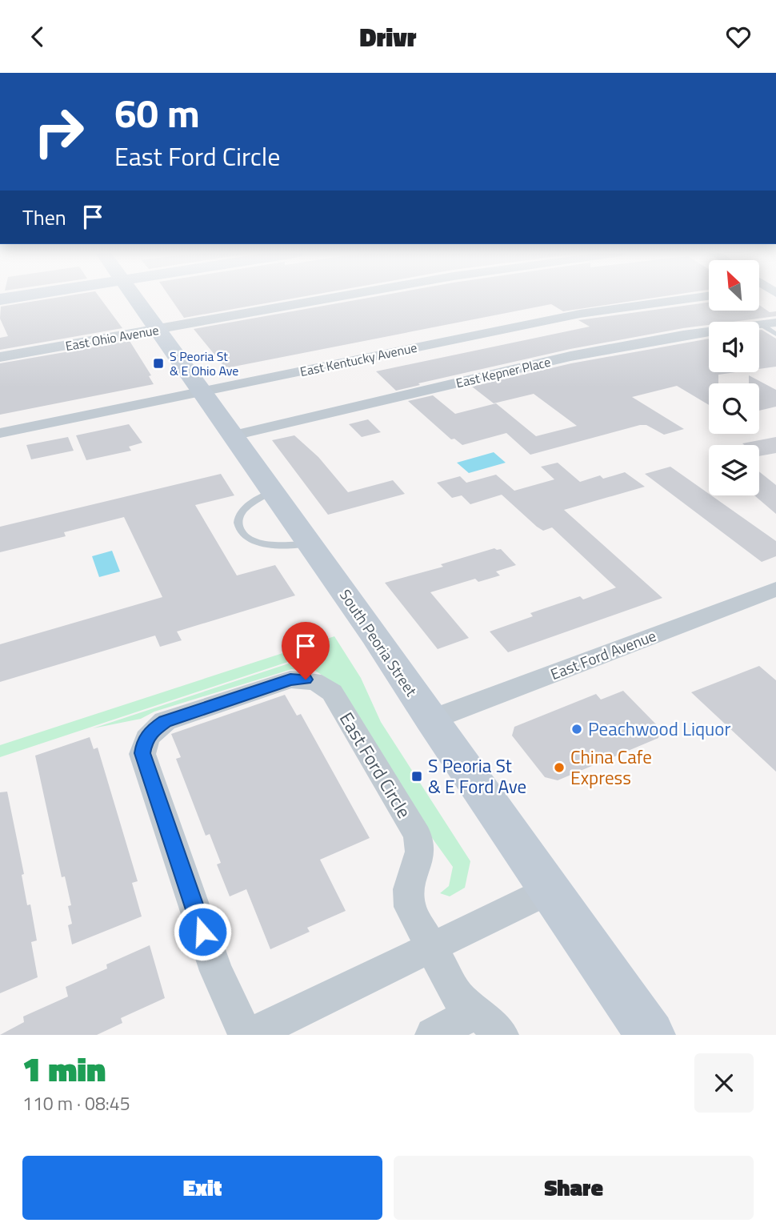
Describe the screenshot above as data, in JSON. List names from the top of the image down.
{
  "streets": {
    "main road": ["South Peoria Street"],
    "street": [
      "East Ohio Avenue",
      "East Kentucky Avenue",
      "East Kepner Place",
      "East Ford Avenue",
      "East Ford Circle"
    ]
  },
  "crossings": [
    ["East Ohio Avenue", "South Peoria Street"],
    ["East Kentucky Avenue", "South Peoria Street"],
    ["East Kepner Place", "South Peoria Street"],
    ["South Peoria Street", "East Ford Avenue"]
  ],
  "places": {
    "transit": ["S Peoria St & E Ohio Ave", "S Peoria St & E Ford Ave"],
    "other": ["Peachwood Liquor", "China Cafe Express"]
  },
  "north": "top left",
  "page": {
    "header": "Drivr",
    "turn": ["60 m", "East Ford Circle"],
    "then": "Then",
    "heading": ["1 min", "110 m · 08:45"],
    "buttons": ["Exit", "Share"]
  }
}
